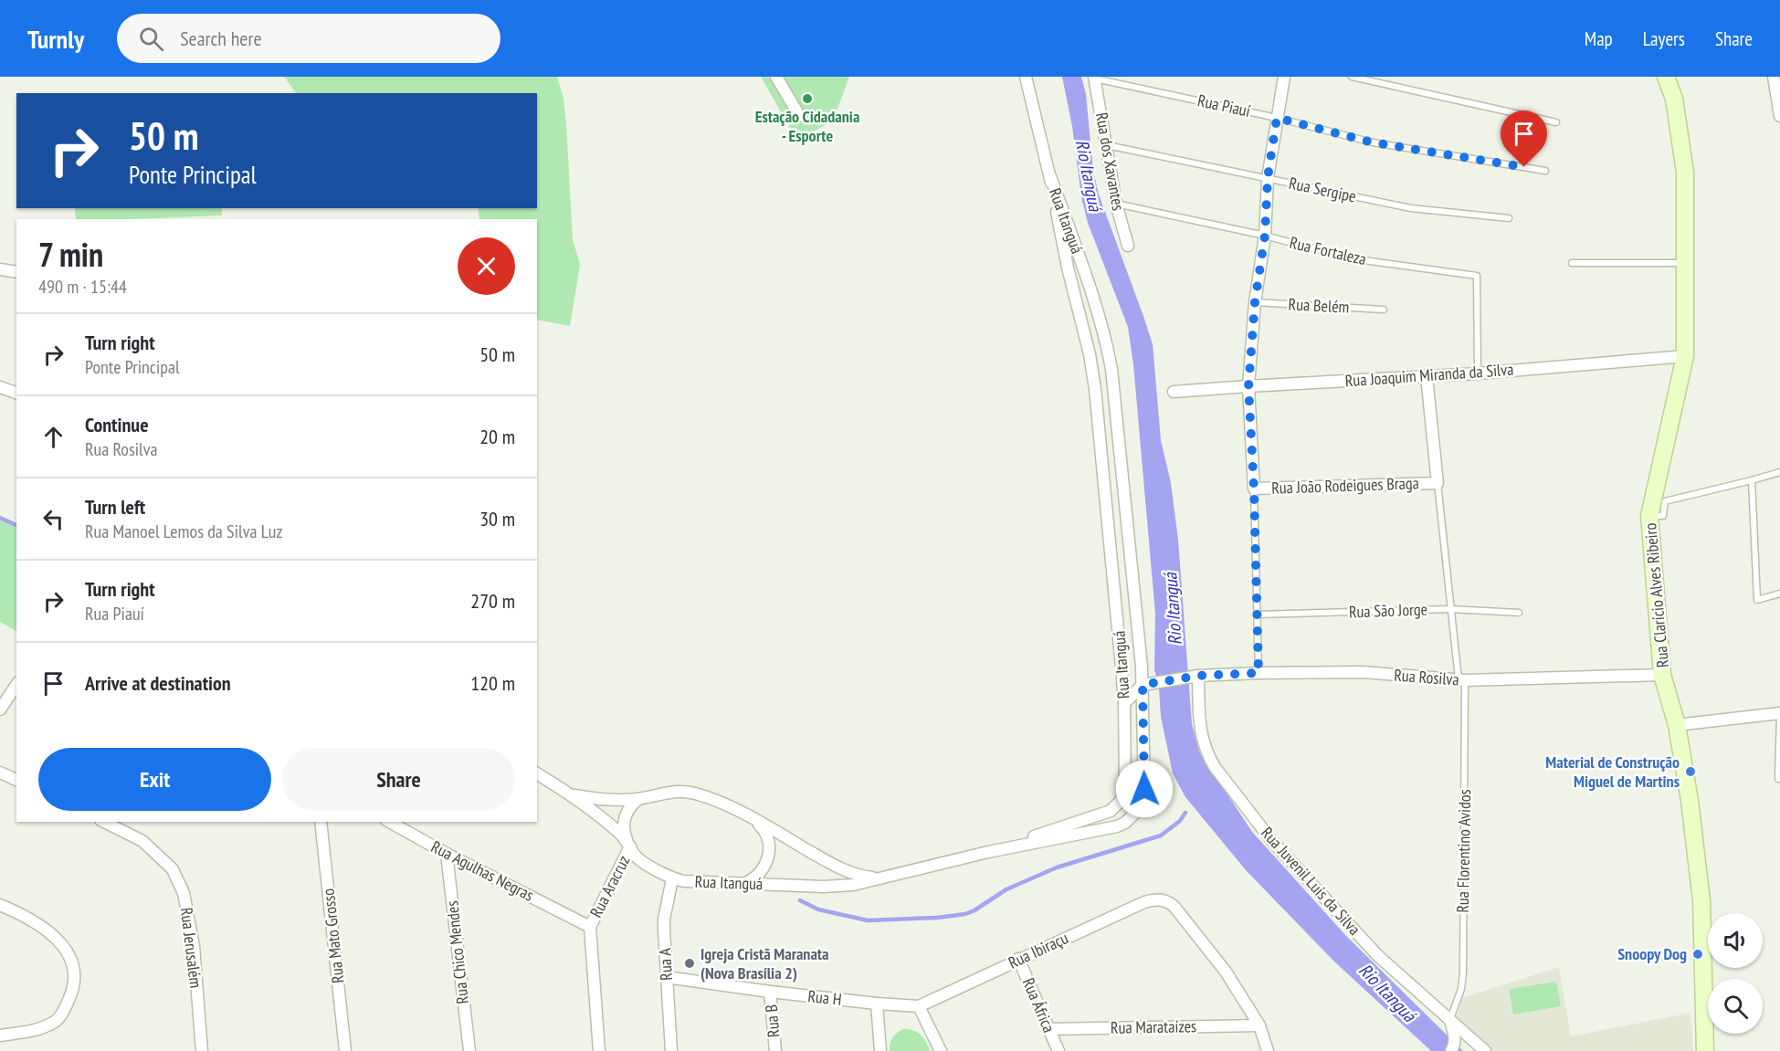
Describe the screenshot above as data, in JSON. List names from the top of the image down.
{
  "streets": {
    "street": [
      "Rua dos Xavantes",
      "Rua Itanguá",
      "Rua Joaquim Miranda da Silva",
      "Rua João Rodeigues Braga",
      "Rua Clarício Alves Ribeiro",
      "Rua Rosilva",
      "Rua Agulhas Negras",
      "Rua Juvenil Luís da Silva",
      "Rua Aracruz",
      "Rua Mato Grosso",
      "Rua Jerusalém",
      "Rua Ibiraçu",
      "Rua Chico Mendes",
      "Rua A",
      "Rua H",
      "Rua África",
      "Rua B",
      "Rua Marataízes"
    ],
    "lane": [
      "Rua Piauí",
      "Rua Sergipe",
      "Rua Fortaleza",
      "Rua Belém",
      "Rua São Jorge",
      "Rua Florentino Avidos"
    ]
  },
  "crossings": [
    ["Rua Piauí", "Rua dos Xavantes"],
    ["Rua dos Xavantes", "Rua Sergipe"],
    ["Rua dos Xavantes", "Rua Fortaleza"],
    ["Rua Itanguá", "Rua Rosilva"],
    ["Rua Itanguá", "Rua Aracruz"],
    ["Rua Itanguá", "Rua A"],
    ["Rua Fortaleza", "Rua Joaquim Miranda da Silva"],
    ["Rua Joaquim Miranda da Silva", "Rua Clarício Alves Ribeiro"],
    ["Rua João Rodeigues Braga", "Rua Florentino Avidos"],
    ["Rua Clarício Alves Ribeiro", "Rua Rosilva"],
    ["Rua São Jorge", "Rua Florentino Avidos"],
    ["Rua Rosilva", "Rua Florentino Avidos"],
    ["Rua Rosilva", "Rua Juvenil Luís da Silva"],
    ["Rua Florentino Avidos", "Rua Juvenil Luís da Silva"],
    ["Rua Agulhas Negras", "Rua Aracruz"],
    ["Rua Agulhas Negras", "Rua Chico Mendes"],
    ["Rua Aracruz", "Rua A"],
    ["Rua Ibiraçu", "Rua H"],
    ["Rua Ibiraçu", "Rua África"],
    ["Rua Ibiraçu", "Rua Marataízes"],
    ["Rua A", "Rua H"],
    ["Rua H", "Rua B"],
    ["Rua África", "Rua Marataízes"]
  ],
  "water": ["Rio Itanguá"],
  "places": [
    "Estação Cidadania - Esporte",
    "Material de Construção Miguel de Martins",
    "Snoopy Dog",
    "Igreja Cristã Maranata (Nova Brasília 2)"
  ],
  "page": {
    "header": "Turnly",
    "search": "Search here",
    "nav": ["Map", "Layers", "Share"],
    "turn": ["50 m", "Ponte Principal"],
    "heading": ["7 min", "490 m · 15:44"],
    "list": [
      {
        "name": "Turn right",
        "note": "Ponte Principal",
        "value": "50 m"
      },
      {
        "name": "Continue",
        "note": "Rua Rosilva",
        "value": "20 m"
      },
      {
        "name": "Turn left",
        "note": "Rua Manoel Lemos da Silva Luz",
        "value": "30 m"
      },
      {
        "name": "Turn right",
        "note": "Rua Piauí",
        "value": "270 m"
      },
      {
        "name": "Arrive at destination",
        "value": "120 m"
      }
    ],
    "buttons": ["Exit", "Share"]
  }
}
